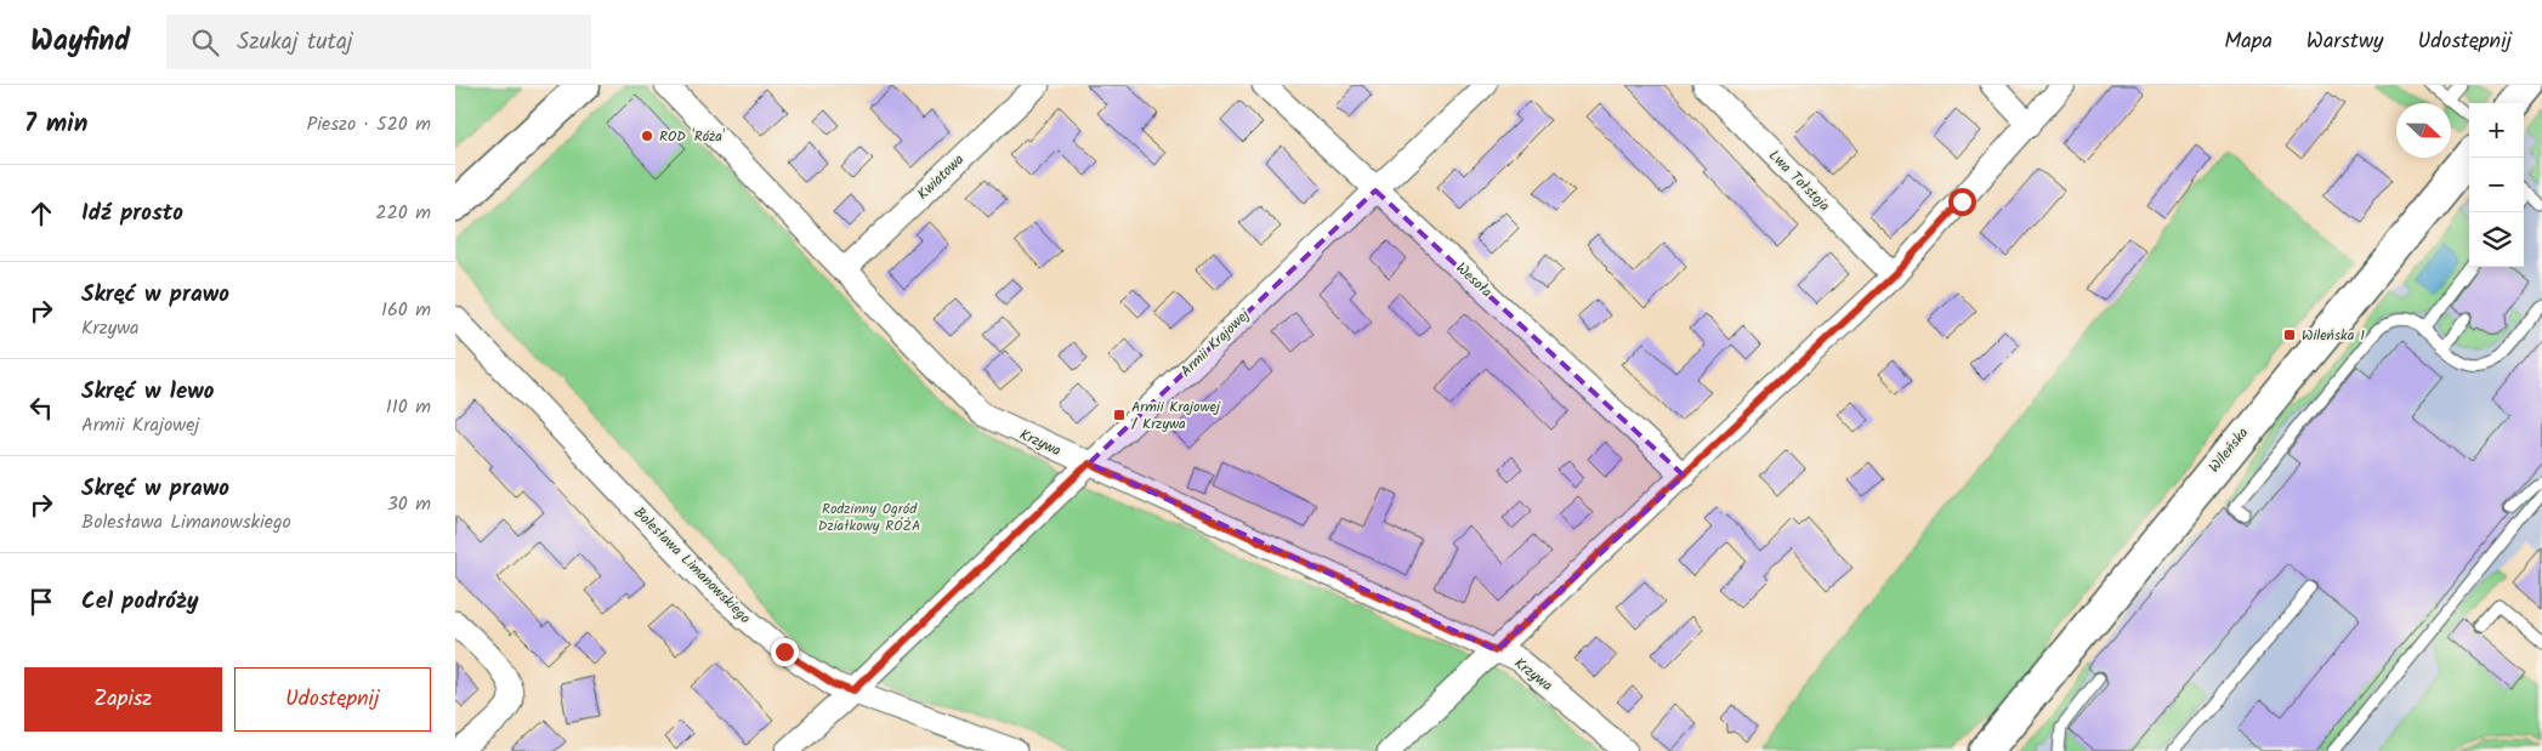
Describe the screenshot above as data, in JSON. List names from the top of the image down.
{
  "streets": {
    "street": [
      "Kwiatowa",
      "Lwa Tołstoja",
      "Wesoła",
      "Armii Krajowej",
      "Krzywa",
      "Wileńska",
      "Bolesława Limanowskiego"
    ]
  },
  "crossings": [
    ["Kwiatowa", "Krzywa"],
    ["Wesoła", "Armii Krajowej"],
    ["Armii Krajowej", "Krzywa"],
    ["Armii Krajowej", "Bolesława Limanowskiego"]
  ],
  "parks": ["Rodzinny Ogród Działkowy RÓŻA"],
  "places": {
    "other": ["ROD 'Róża'"],
    "transit": ["Wileńska 1", "Armii Krajowej / Krzywa"]
  },
  "north": "right",
  "page": {
    "header": "Wayfind",
    "search": "Szukaj tutaj",
    "nav": ["Mapa", "Warstwy", "Udostępnij"],
    "heading": ["7 min", "Pieszo · 520 m"],
    "map_buttons": ["+", "−"],
    "list": [
      ["Idź prosto", "220 m"],
      ["Skręć w prawo", "Krzywa", "160 m"],
      ["Skręć w lewo", "Armii Krajowej", "110 m"],
      ["Skręć w prawo", "Bolesława Limanowskiego", "30 m"],
      "Cel podróży"
    ],
    "buttons": ["Zapisz", "Udostępnij"]
  }
}
